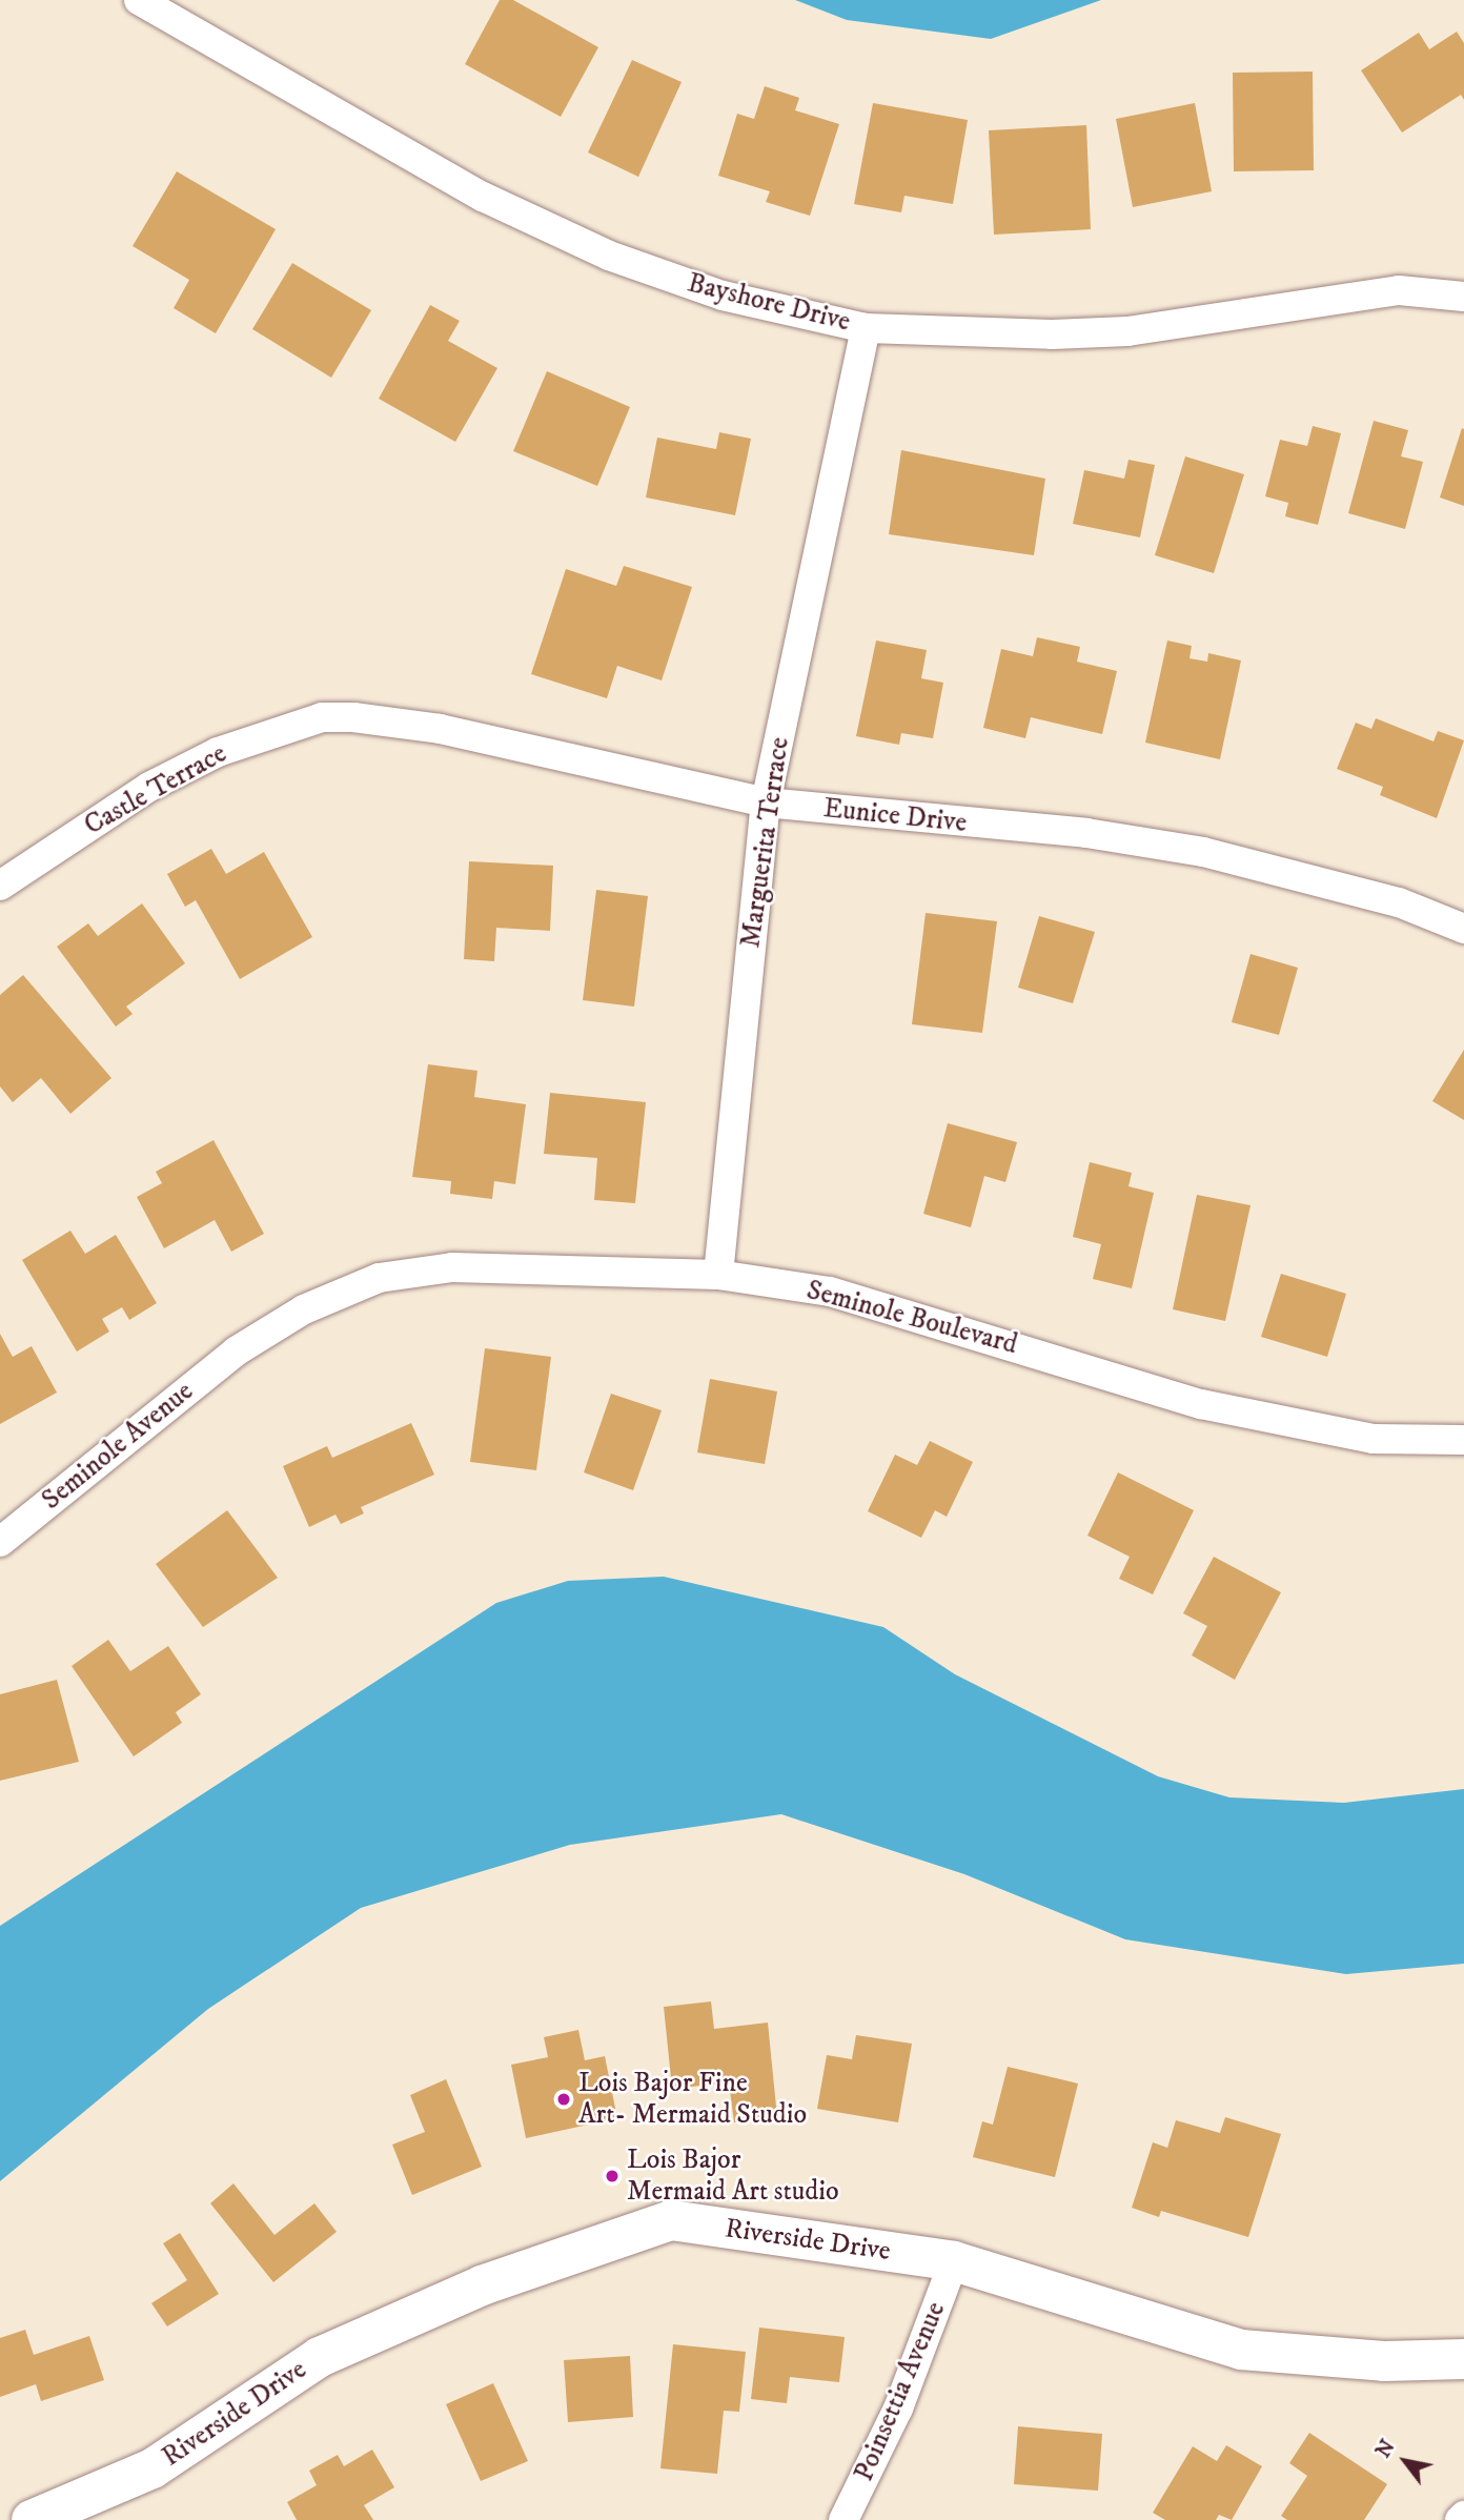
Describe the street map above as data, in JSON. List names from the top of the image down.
{
  "streets": {
    "street": [
      "Bayshore Drive",
      "Castle Terrace",
      "Eunice Drive",
      "Marguerita Terrace",
      "Seminole Boulevard",
      "Seminole Avenue",
      "Riverside Drive",
      "Poinsettia Avenue"
    ]
  },
  "crossings": [
    ["Bayshore Drive", "Marguerita Terrace"],
    ["Castle Terrace", "Eunice Drive"],
    ["Eunice Drive", "Marguerita Terrace"],
    ["Marguerita Terrace", "Seminole Boulevard"],
    ["Seminole Boulevard", "Seminole Avenue"],
    ["Riverside Drive", "Poinsettia Avenue"]
  ],
  "places": ["Lois Bajor Fine Art- Mermaid Studio", "Lois Bajor Mermaid Art studio"],
  "north": "top left"
}
